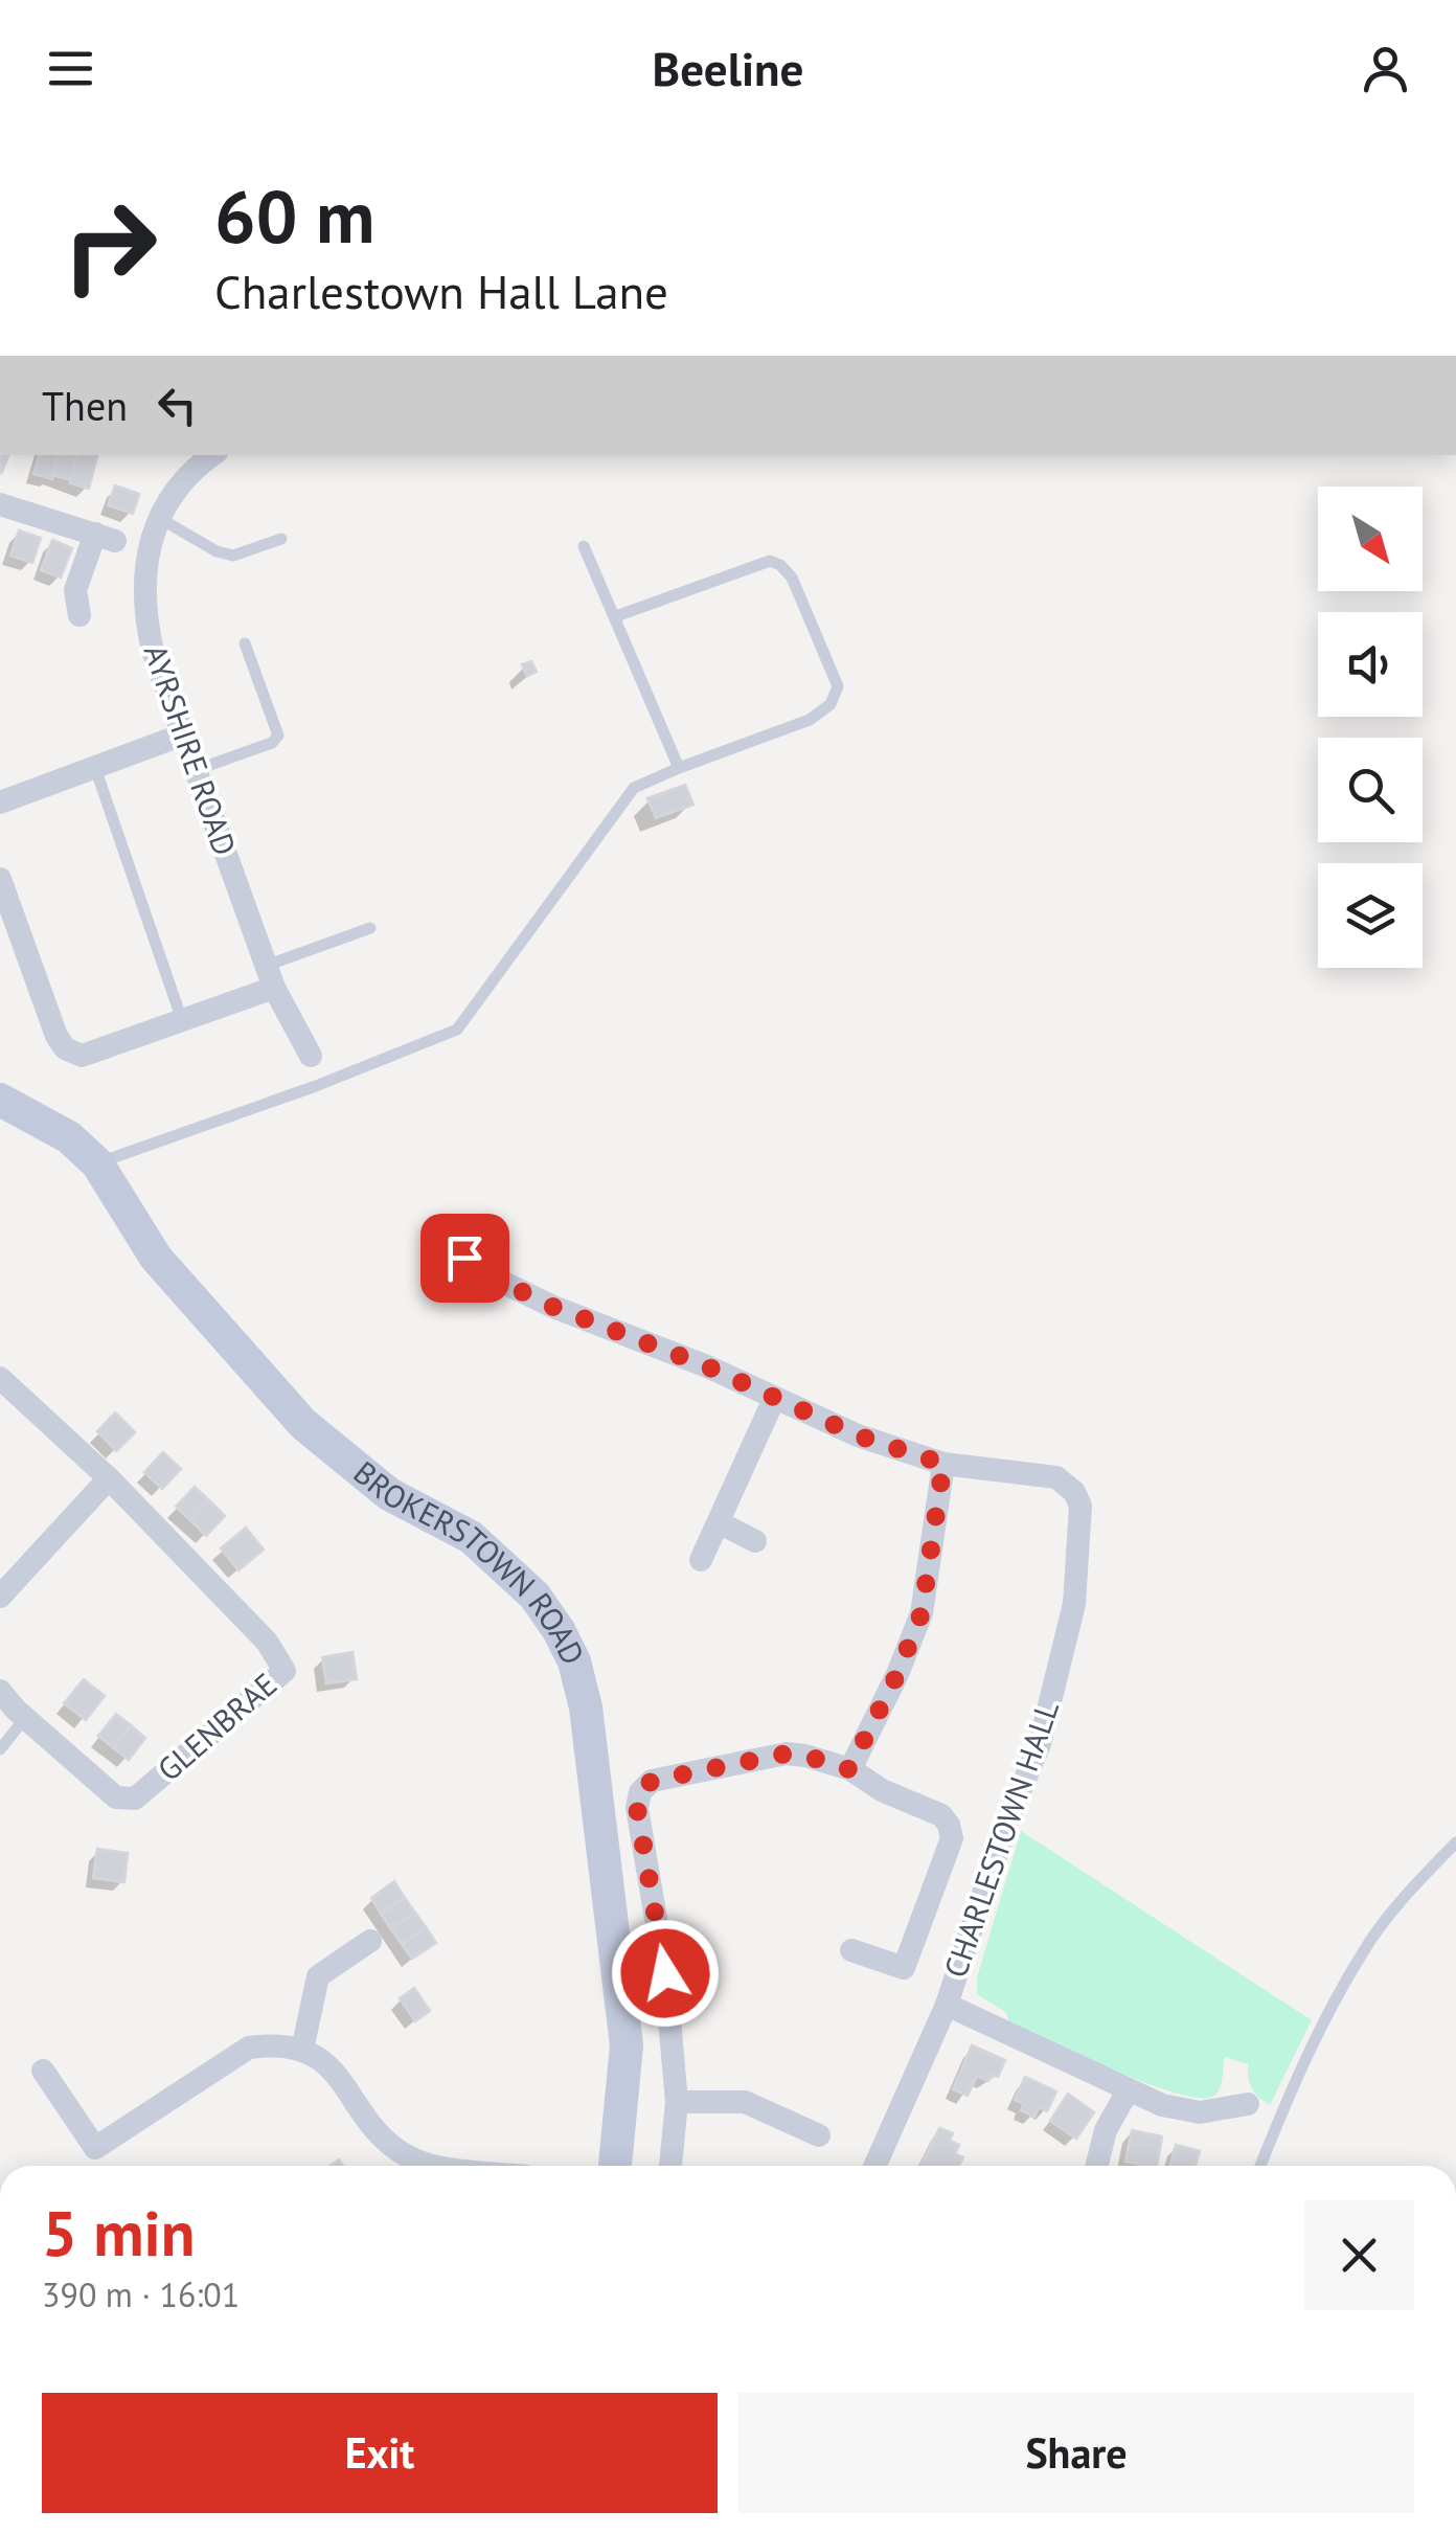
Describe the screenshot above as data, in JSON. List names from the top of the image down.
{
  "streets": {
    "street": [
      "AYRSHIRE ROAD",
      "BROKERSTOWN ROAD",
      "GLENBRAE",
      "CHARLESTOWN HALL"
    ]
  },
  "north": "bottom right",
  "page": {
    "header": "Beeline",
    "turn": ["60 m", "Charlestown Hall Lane"],
    "then": "Then",
    "heading": ["5 min", "390 m · 16:01"],
    "buttons": ["Exit", "Share"]
  }
}
